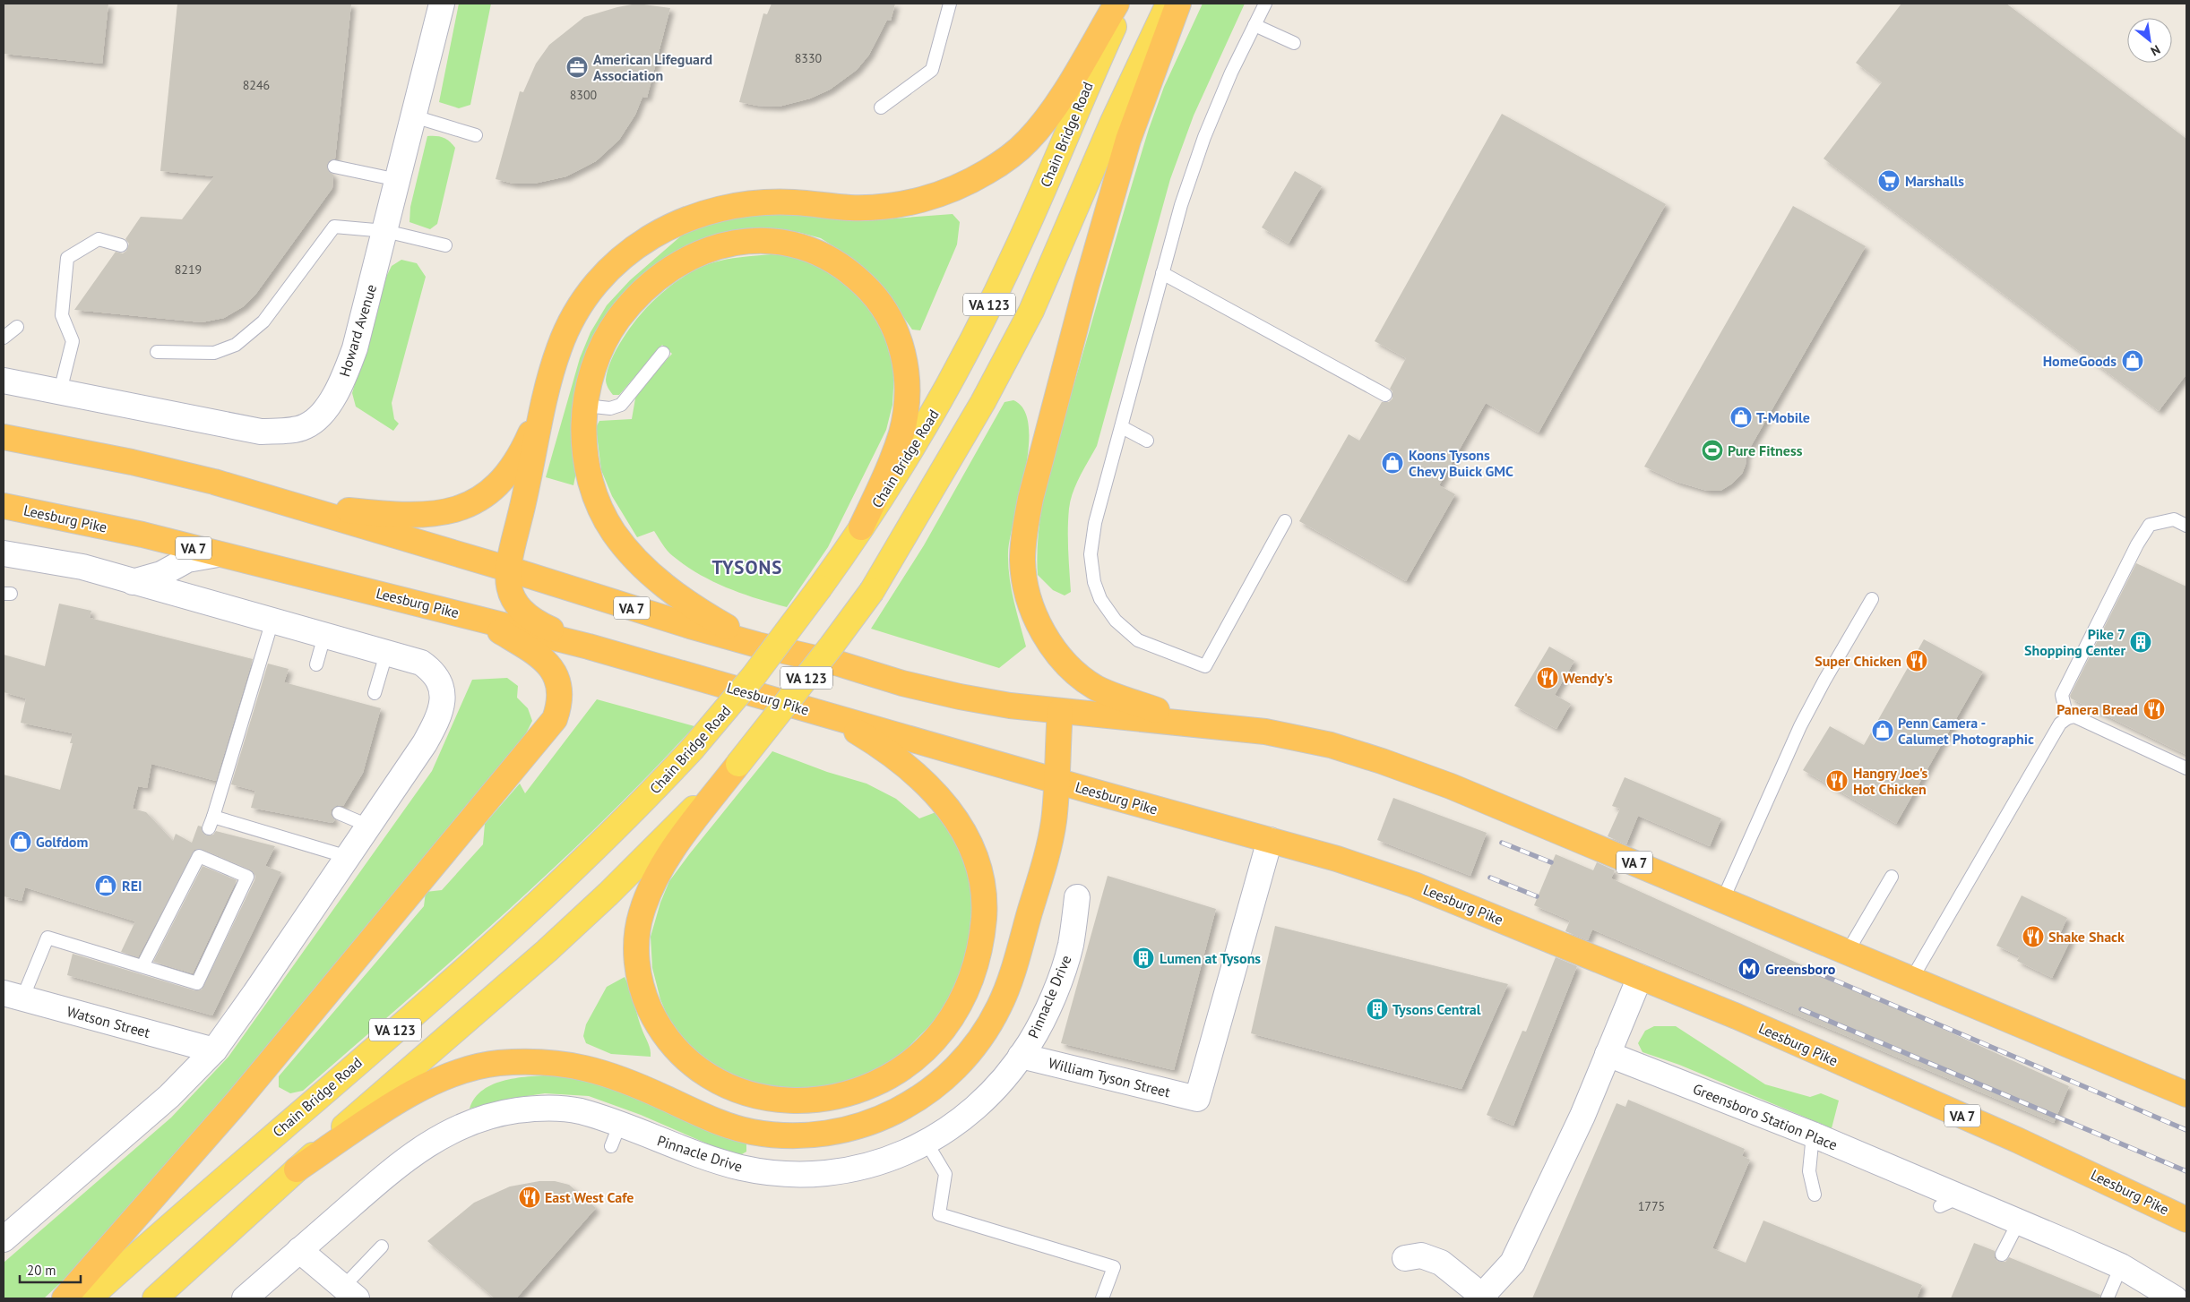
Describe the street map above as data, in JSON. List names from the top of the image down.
{
  "streets": {
    "highway": ["Leesburg Pike", "VA 7"],
    "main road": ["Chain Bridge Road", "VA 123"],
    "street": [
      "Howard Avenue",
      "Pinnacle Drive",
      "Watson Street",
      "William Tyson Street",
      "Greensboro Station Place"
    ]
  },
  "crossings": [
    ["Leesburg Pike", "William Tyson Street"],
    ["Pinnacle Drive", "William Tyson Street"]
  ],
  "districts": ["TYSONS"],
  "places": {
    "office": ["American Lifeguard Association"],
    "supermarket": ["Marshalls"],
    "shop": [
      "HomeGoods",
      "T-Mobile",
      "Koons Tysons Chevy Buick GMC",
      "Penn Camera - Calumet Photographic",
      "Golfdom",
      "REI"
    ],
    "sports": ["Pure Fitness"],
    "building": ["Pike 7 Shopping Center", "Lumen at Tysons", "Tysons Central"],
    "restaurant": [
      "Super Chicken",
      "Wendy's",
      "Panera Bread",
      "Hangry Joe's Hot Chicken",
      "Shake Shack",
      "East West Cafe"
    ],
    "metro station": ["Greensboro"]
  },
  "house_numbers": [
    "8330",
    "8246",
    "8300",
    "8219",
    "1775"
  ],
  "scale_bar": "20 m",
  "north": "bottom right"
}
